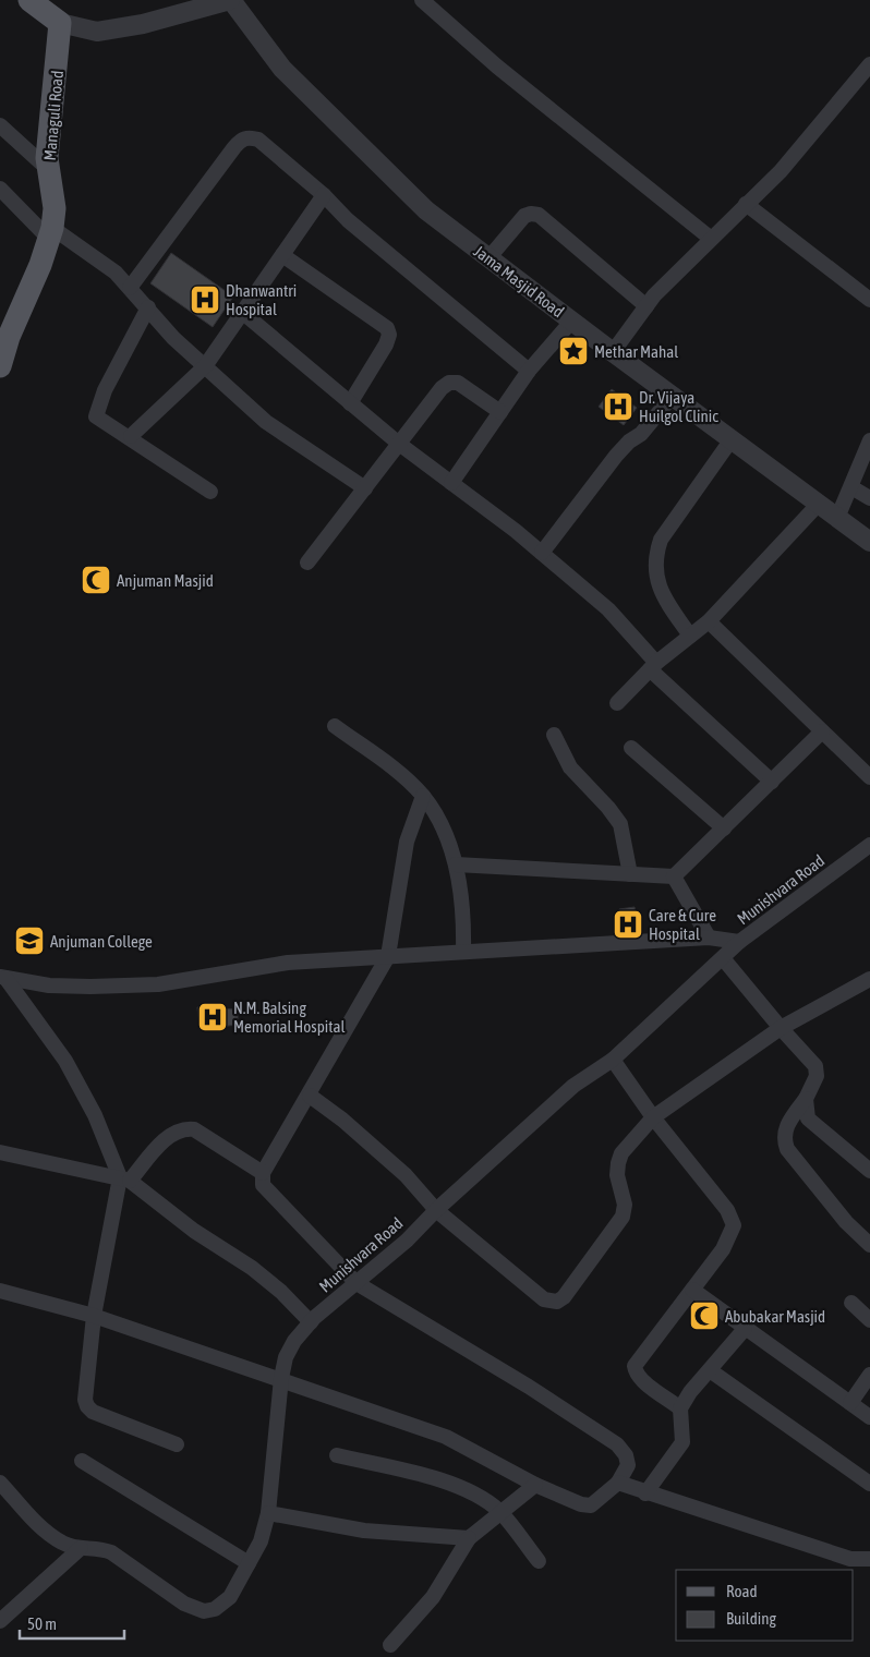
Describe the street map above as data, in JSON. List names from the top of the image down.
{
  "streets": {
    "main road": ["Managuli Road"],
    "street": ["Jama Masjid Road", "Munishvara Road"]
  },
  "places": {
    "hospital": [
      "Dhanwantri Hospital",
      "Dr. Vijaya Huilgol Clinic",
      "Care & Cure Hospital",
      "N.M. Balsing Memorial Hospital"
    ],
    "place": ["Methar Mahal"],
    "mosque": ["Anjuman Masjid", "Abubakar Masjid"],
    "school or university": ["Anjuman College"]
  },
  "legend": ["Road", "Building"],
  "scale_bar": "50 m"
}
